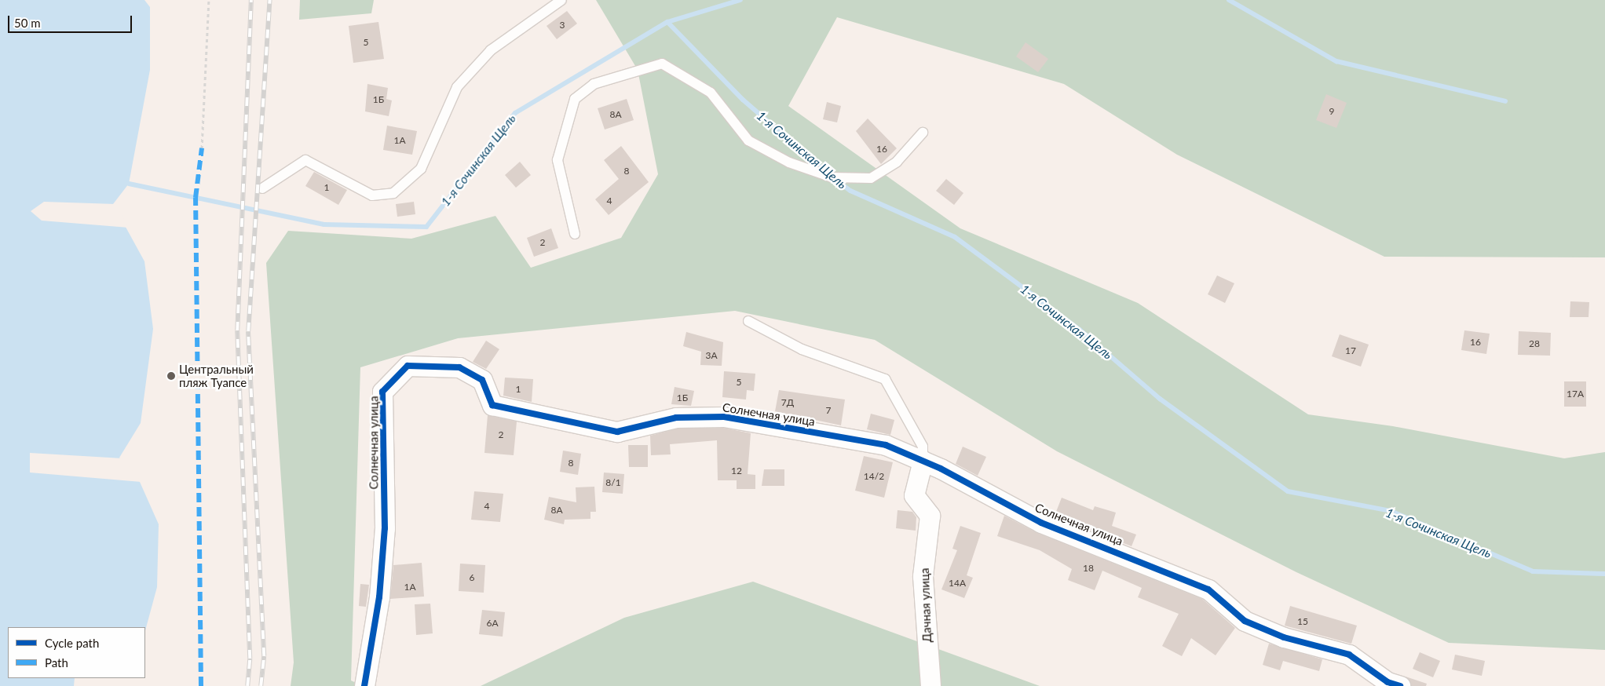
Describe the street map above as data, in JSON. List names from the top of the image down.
{
  "streets": {
    "street": ["Солнечная улица", "Дачная улица"]
  },
  "crossings": [
    ["Солнечная улица", "Дачная улица"]
  ],
  "water": ["1-я Сочинская Щель"],
  "places": ["Центральный пляж Туапсе"],
  "house_numbers": [
    "3",
    "5",
    "1Б",
    "9",
    "8А",
    "1А",
    "16",
    "8",
    "1",
    "4",
    "2",
    "16",
    "28",
    "17",
    "3А",
    "5",
    "1",
    "17А",
    "1Б",
    "7Д",
    "7",
    "2",
    "8",
    "12",
    "14/2",
    "8/1",
    "4",
    "8А",
    "18",
    "6",
    "14А",
    "1А",
    "15",
    "6А"
  ],
  "legend": ["Cycle path", "Path"],
  "scale_bar": "50 m"
}
